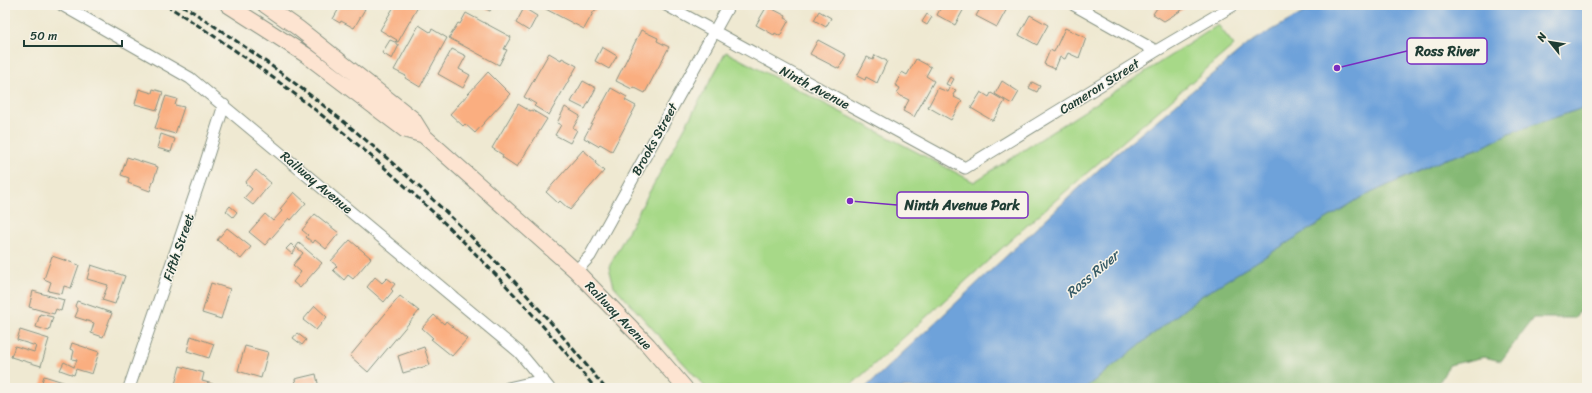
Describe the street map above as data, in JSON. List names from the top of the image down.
{
  "streets": {
    "main road": ["Railway Avenue"],
    "street": [
      "Cameron Street",
      "Ninth Avenue",
      "Brooks Street",
      "Fifth Street"
    ]
  },
  "crossings": [
    ["Cameron Street", "Ninth Avenue"],
    ["Ninth Avenue", "Brooks Street"],
    ["Brooks Street", "Railway Avenue"],
    ["Railway Avenue", "Fifth Street"]
  ],
  "water": ["Ross River"],
  "places": ["Ross River", "Ninth Avenue Park"],
  "scale_bar": "50 m",
  "north": "top left"
}
